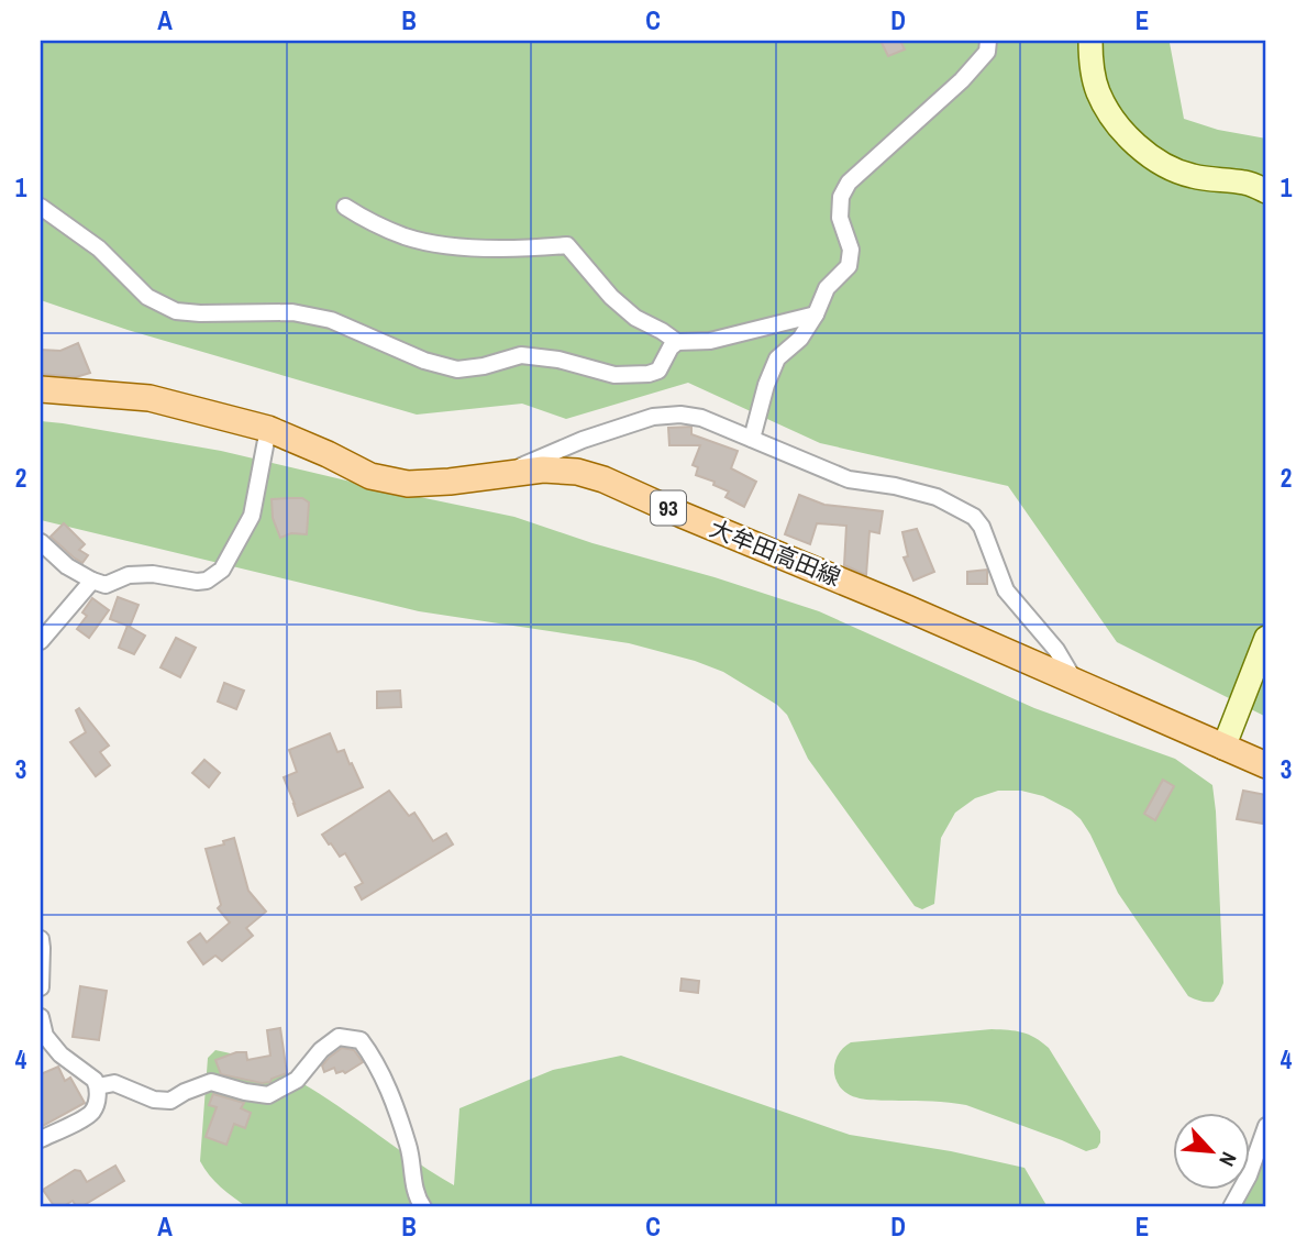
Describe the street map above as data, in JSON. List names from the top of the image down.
{
  "streets": {
    "main road": ["93", "大牟田高田線"]
  },
  "north": "bottom right",
  "grid": {
    "columns": [
      "A",
      "B",
      "C",
      "D",
      "E"
    ],
    "rows": [
      "1",
      "2",
      "3",
      "4"
    ]
  }
}
